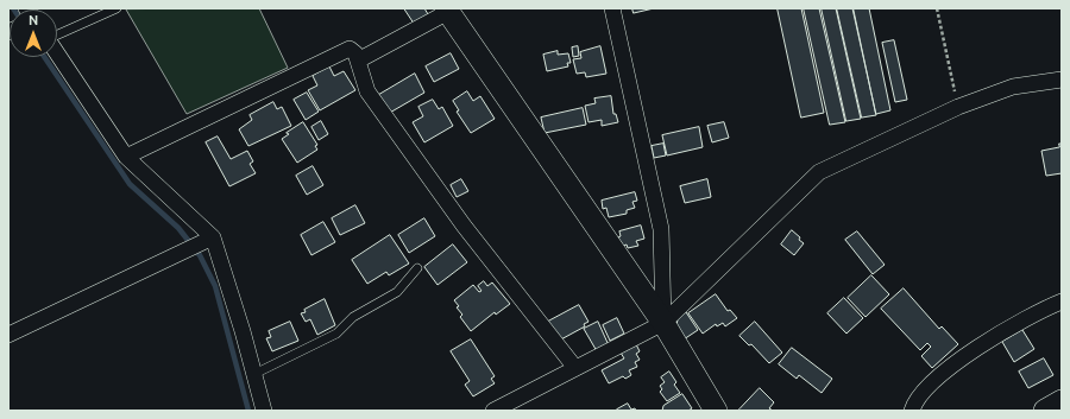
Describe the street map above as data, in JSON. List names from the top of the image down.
{
  "north": "top"
}
